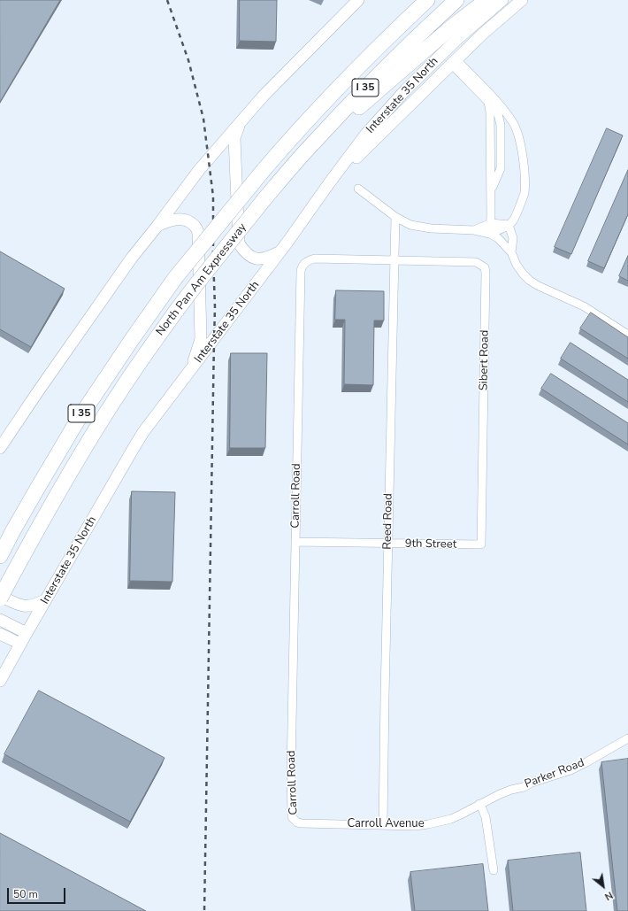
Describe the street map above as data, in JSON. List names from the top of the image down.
{
  "streets": {
    "highway": ["I 35", "North Pan Am Expressway"],
    "main road": ["Interstate 35 North"],
    "street": [
      "Sibert Road",
      "Carroll Road",
      "Reed Road",
      "9th Street",
      "Parker Road",
      "Carroll Avenue"
    ]
  },
  "crossings": [
    ["Sibert Road", "Carroll Road"],
    ["Sibert Road", "Reed Road"],
    ["Sibert Road", "9th Street"],
    ["Carroll Road", "Reed Road"],
    ["Carroll Road", "9th Street"],
    ["Carroll Road", "Carroll Avenue"],
    ["Reed Road", "9th Street"],
    ["Reed Road", "Carroll Avenue"],
    ["Parker Road", "Carroll Avenue"]
  ],
  "scale_bar": "50 m",
  "north": "bottom right"
}
